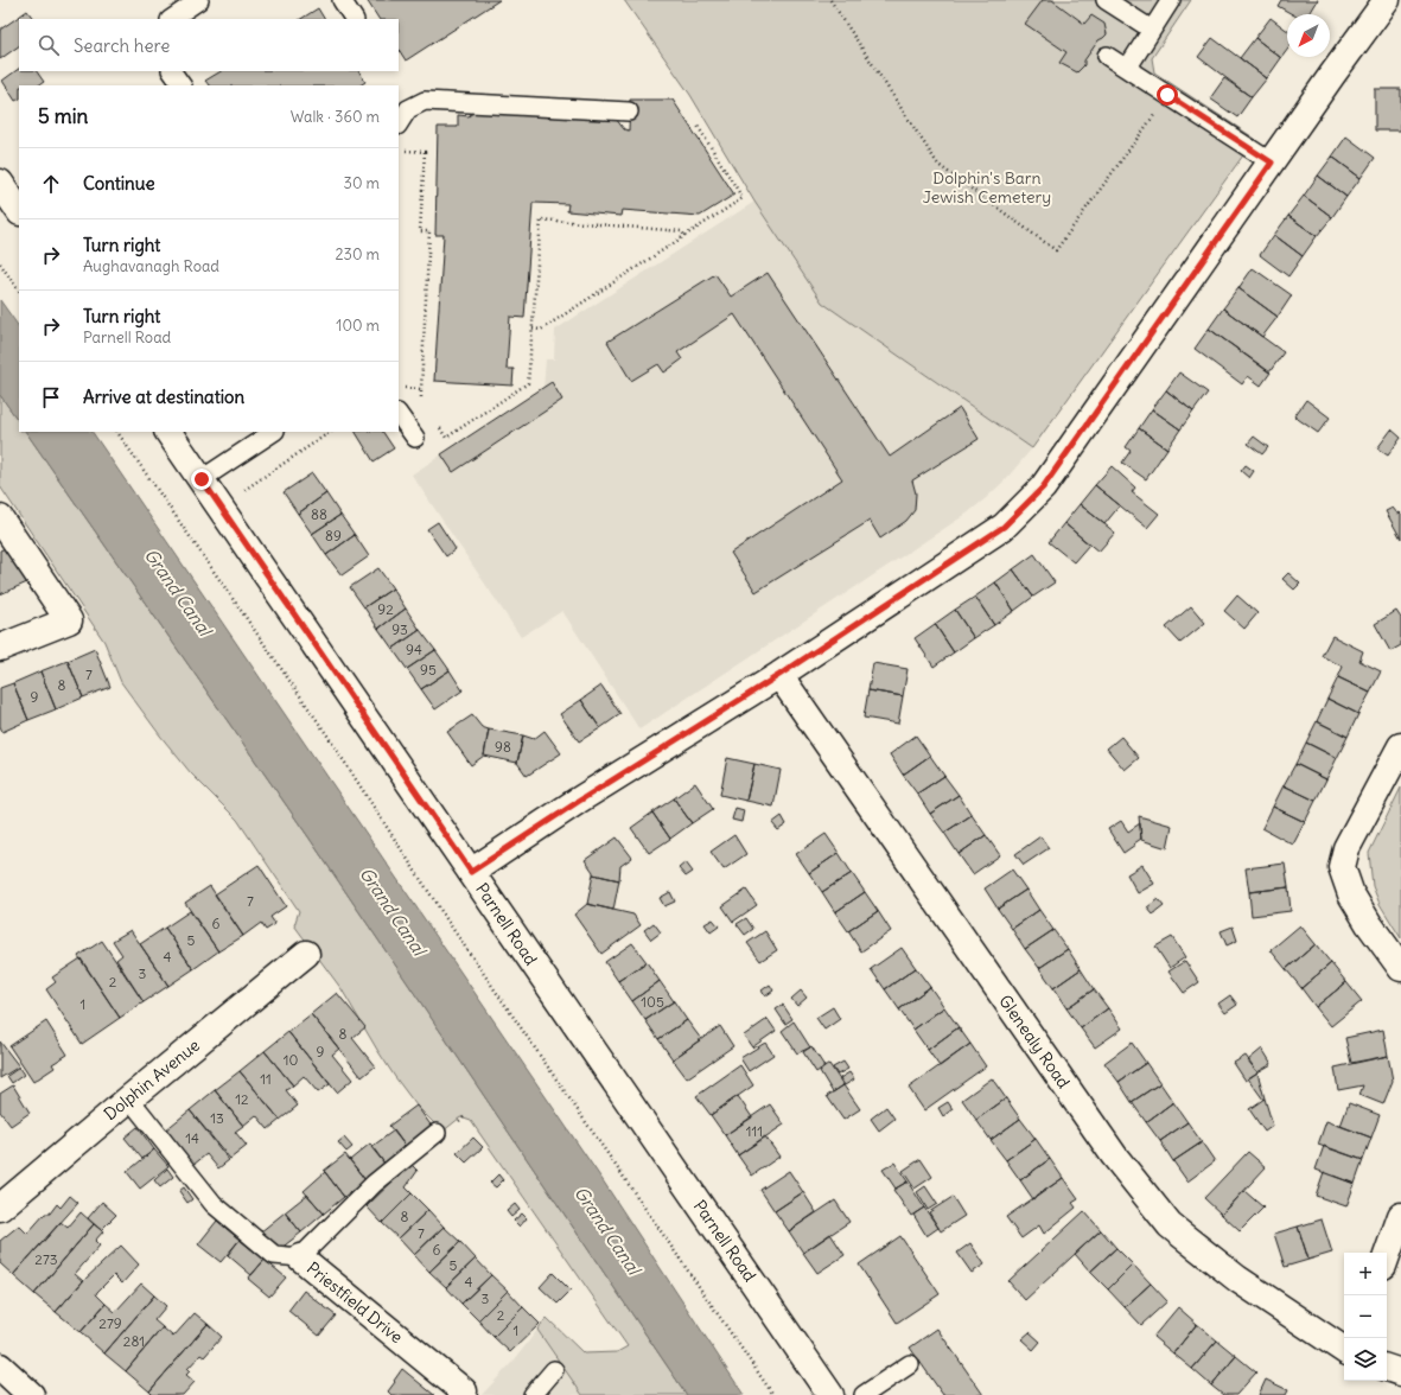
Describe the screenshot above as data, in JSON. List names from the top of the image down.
{
  "streets": {
    "street": [
      "Parnell Road",
      "Glenealy Road",
      "Dolphin Avenue",
      "Priestfield Drive"
    ]
  },
  "crossings": [
    ["Dolphin Avenue", "Priestfield Drive"]
  ],
  "water": ["Grand Canal"],
  "parks": ["Dolphin's Barn Jewish Cemetery"],
  "house_numbers": [
    "88",
    "89",
    "92",
    "93",
    "94",
    "95",
    "7",
    "8",
    "9",
    "98",
    "7",
    "6",
    "5",
    "4",
    "3",
    "2",
    "105",
    "1",
    "8",
    "9",
    "10",
    "11",
    "12",
    "13",
    "111",
    "14",
    "8",
    "7",
    "6",
    "273",
    "5",
    "4",
    "3",
    "2",
    "279",
    "1",
    "281"
  ],
  "north": "bottom left",
  "page": {
    "search": "Search here",
    "heading": ["5 min", "Walk · 360 m"],
    "list": [
      ["Continue", "30 m"],
      ["Turn right", "Aughavanagh Road", "230 m"],
      ["Turn right", "Parnell Road", "100 m"],
      "Arrive at destination"
    ],
    "map_buttons": ["+", "−"]
  }
}
